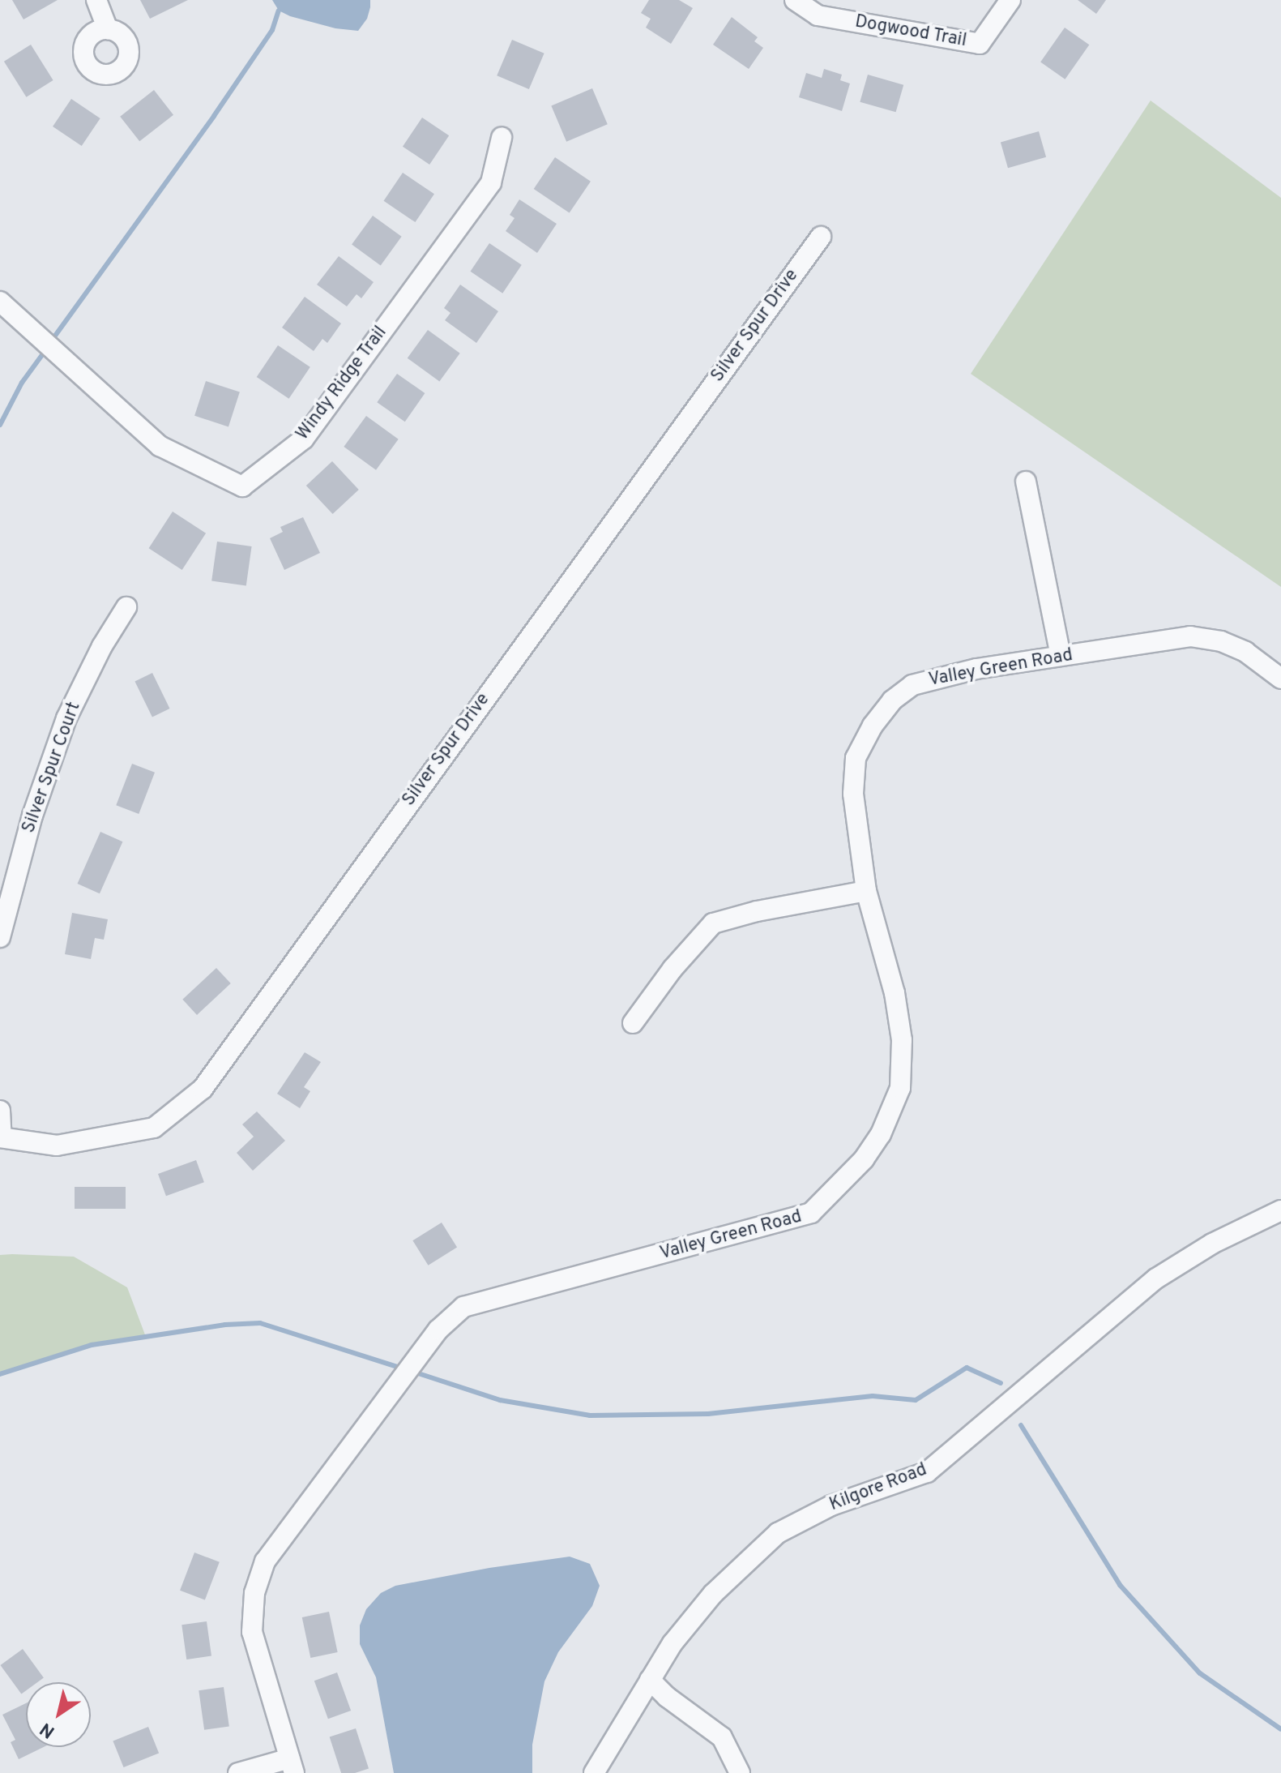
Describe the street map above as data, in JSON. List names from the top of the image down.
{
  "streets": {
    "street": [
      "Dogwood Trail",
      "Silver Spur Drive",
      "Windy Ridge Trail",
      "Valley Green Road",
      "Silver Spur Court",
      "Kilgore Road"
    ]
  },
  "north": "bottom left"
}
